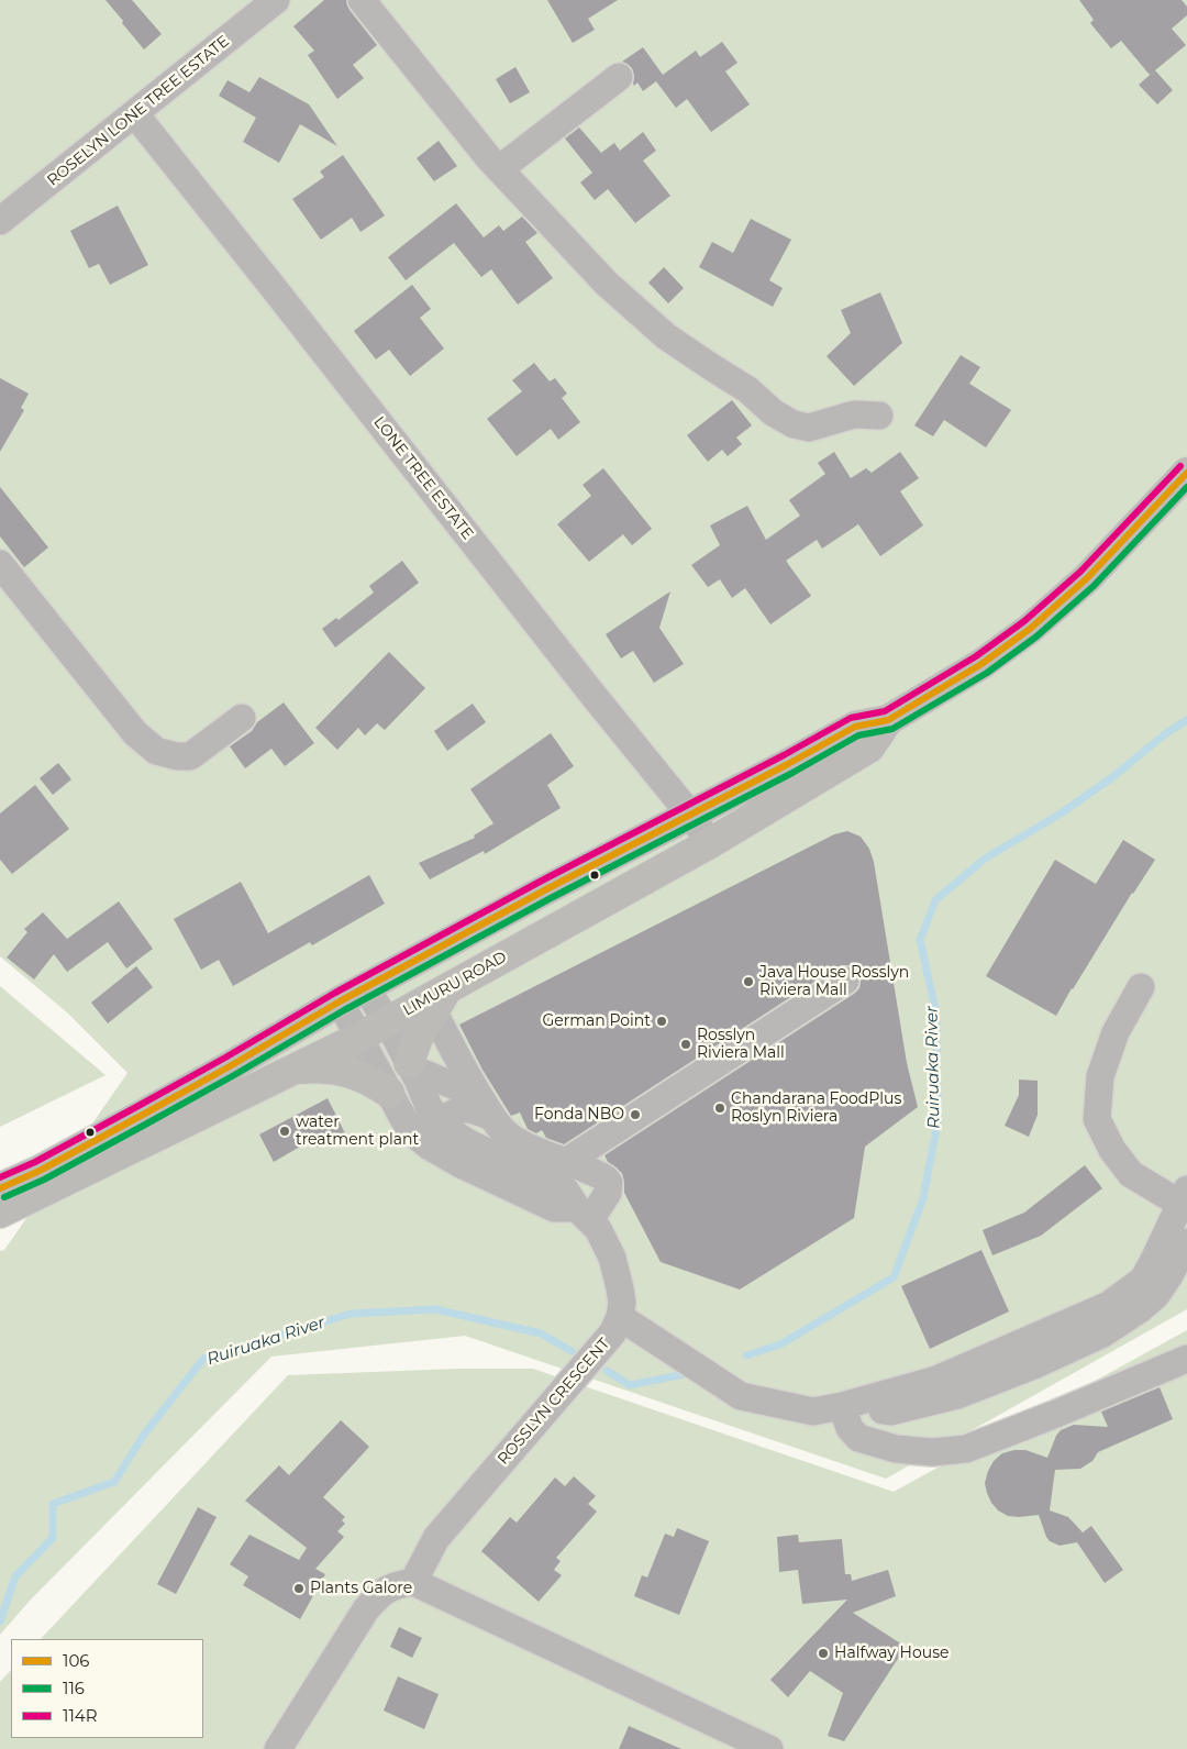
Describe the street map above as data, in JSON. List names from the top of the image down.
{
  "streets": {
    "main road": ["LIMURU ROAD"],
    "street": ["ROSELYN LONE TREE ESTATE", "LONE TREE ESTATE", "ROSSLYN CRESCENT"]
  },
  "crossings": [
    ["ROSELYN LONE TREE ESTATE", "LONE TREE ESTATE"],
    ["LONE TREE ESTATE", "LIMURU ROAD"],
    ["LIMURU ROAD", "ROSSLYN CRESCENT"]
  ],
  "water": ["Ruiruaka River"],
  "places": [
    "Java House Rosslyn Riviera Mall",
    "German Point",
    "Rosslyn Riviera Mall",
    "Chandarana FoodPlus Roslyn Riviera",
    "Fonda NBO",
    "water treatment plant",
    "Plants Galore",
    "Halfway House"
  ],
  "lines": ["transit line 114R", "transit line 106", "transit line 116"],
  "legend": ["106", "116", "114R"]
}
